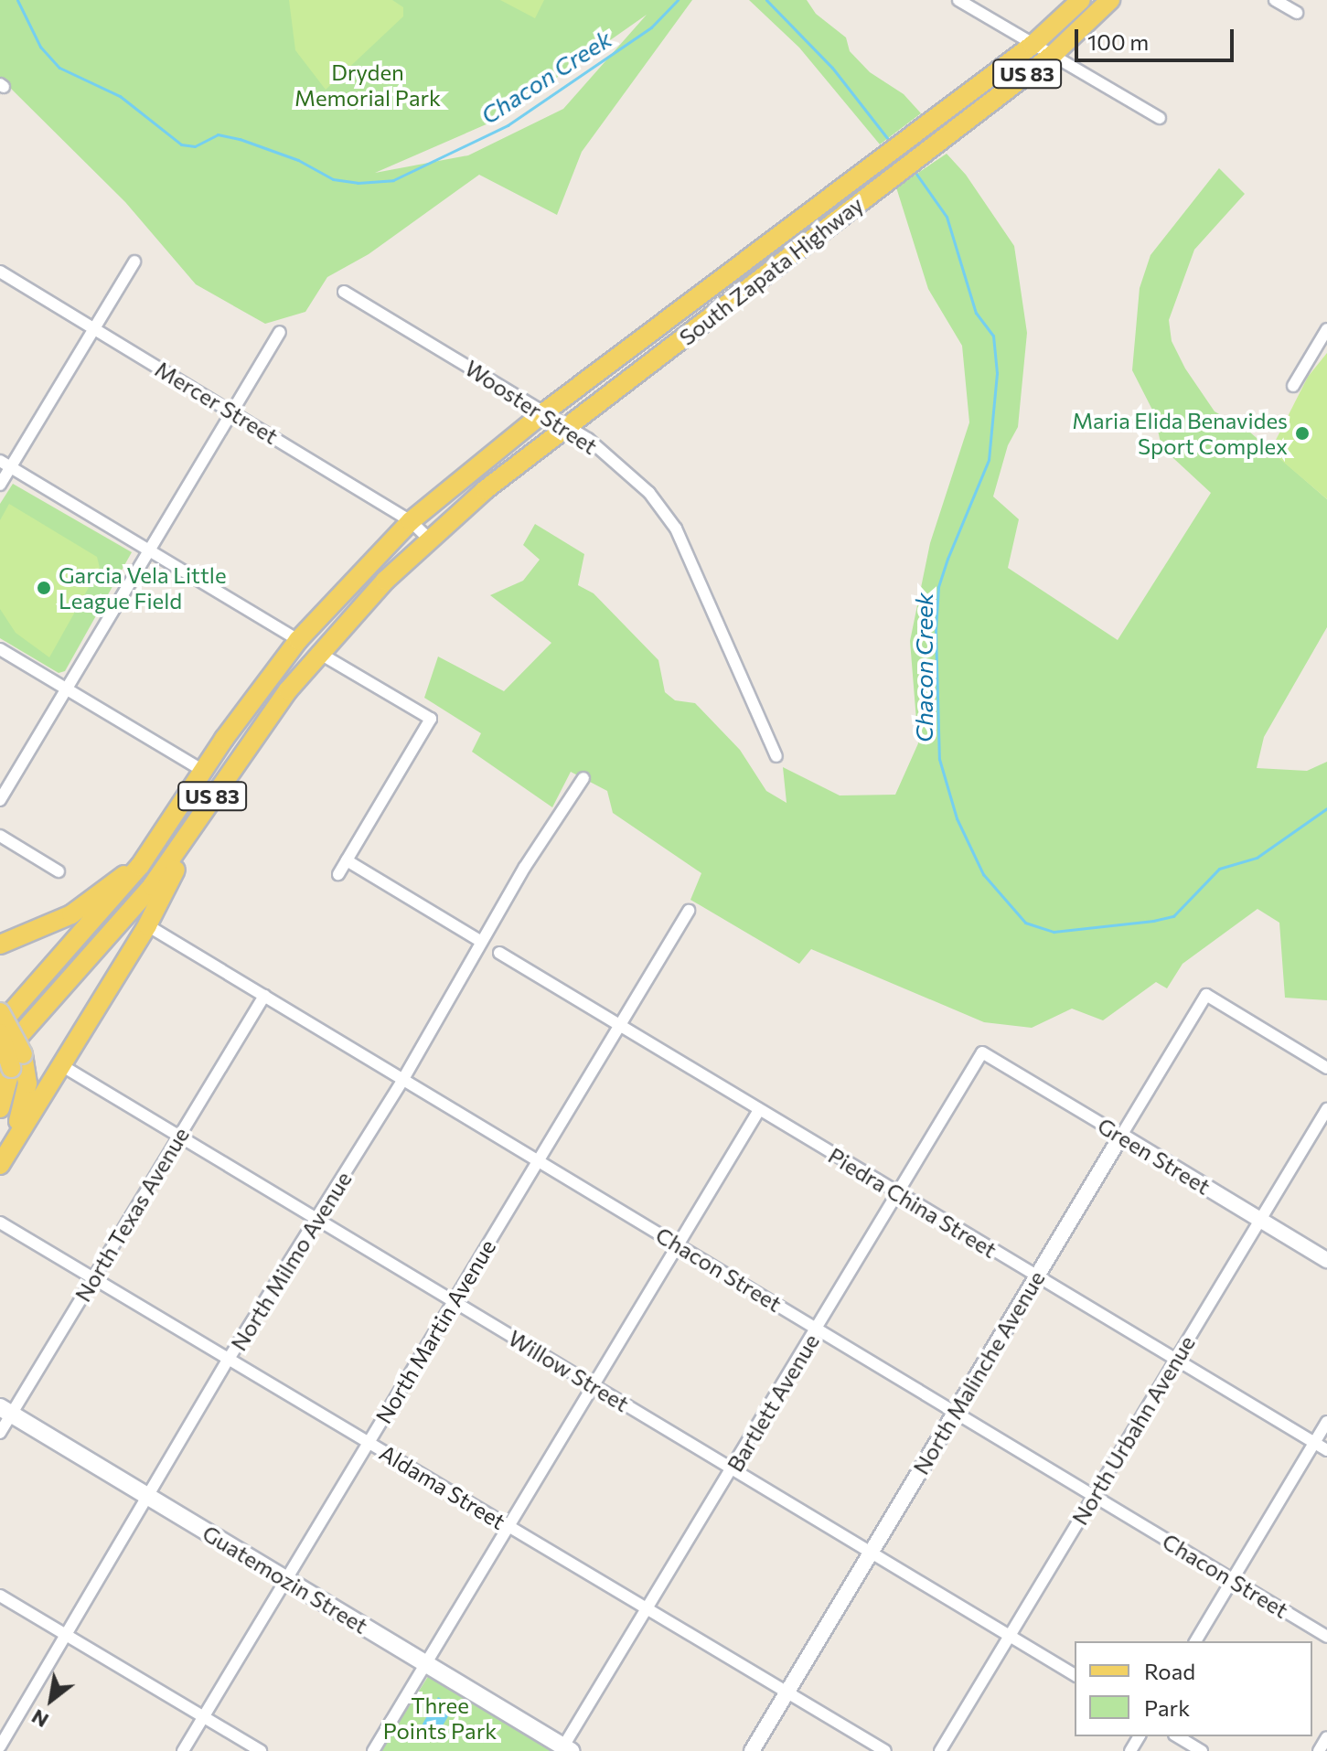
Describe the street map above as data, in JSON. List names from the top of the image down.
{
  "streets": {
    "main road": ["US 83", "South Zapata Highway", "Guatemozin Street"],
    "street": [
      "Mercer Street",
      "Wooster Street",
      "Green Street",
      "Piedra China Street",
      "North Texas Avenue",
      "North Milmo Avenue",
      "Chacon Street",
      "North Martin Avenue",
      "Willow Street",
      "North Malinche Avenue",
      "Bartlett Avenue",
      "North Urbahn Avenue",
      "Aldama Street"
    ]
  },
  "crossings": [
    ["US 83", "South Zapata Highway"],
    ["US 83", "Mercer Street"],
    ["South Zapata Highway", "Mercer Street"],
    ["South Zapata Highway", "Wooster Street"],
    ["Green Street", "North Malinche Avenue"],
    ["Green Street", "Bartlett Avenue"],
    ["Green Street", "North Urbahn Avenue"],
    ["Piedra China Street", "North Martin Avenue"],
    ["Piedra China Street", "North Malinche Avenue"],
    ["Piedra China Street", "Bartlett Avenue"],
    ["Piedra China Street", "North Urbahn Avenue"],
    ["North Texas Avenue", "Chacon Street"],
    ["North Texas Avenue", "Willow Street"],
    ["North Texas Avenue", "Aldama Street"],
    ["North Texas Avenue", "Guatemozin Street"],
    ["North Milmo Avenue", "Chacon Street"],
    ["North Milmo Avenue", "Willow Street"],
    ["North Milmo Avenue", "Aldama Street"],
    ["North Milmo Avenue", "Guatemozin Street"],
    ["Chacon Street", "North Martin Avenue"],
    ["Chacon Street", "North Malinche Avenue"],
    ["Chacon Street", "Bartlett Avenue"],
    ["Chacon Street", "North Urbahn Avenue"],
    ["North Martin Avenue", "Willow Street"],
    ["North Martin Avenue", "Aldama Street"],
    ["North Martin Avenue", "Guatemozin Street"],
    ["Willow Street", "North Malinche Avenue"],
    ["Willow Street", "Bartlett Avenue"],
    ["Willow Street", "North Urbahn Avenue"],
    ["North Malinche Avenue", "Aldama Street"],
    ["Bartlett Avenue", "Aldama Street"],
    ["Bartlett Avenue", "Guatemozin Street"]
  ],
  "water": ["Chacon Creek"],
  "parks": ["Dryden Memorial Park", "Three Points Park"],
  "places": ["Maria Elida Benavides Sport Complex", "Garcia Vela Little League Field"],
  "legend": ["Road", "Park"],
  "scale_bar": "100 m",
  "north": "bottom left"
}
